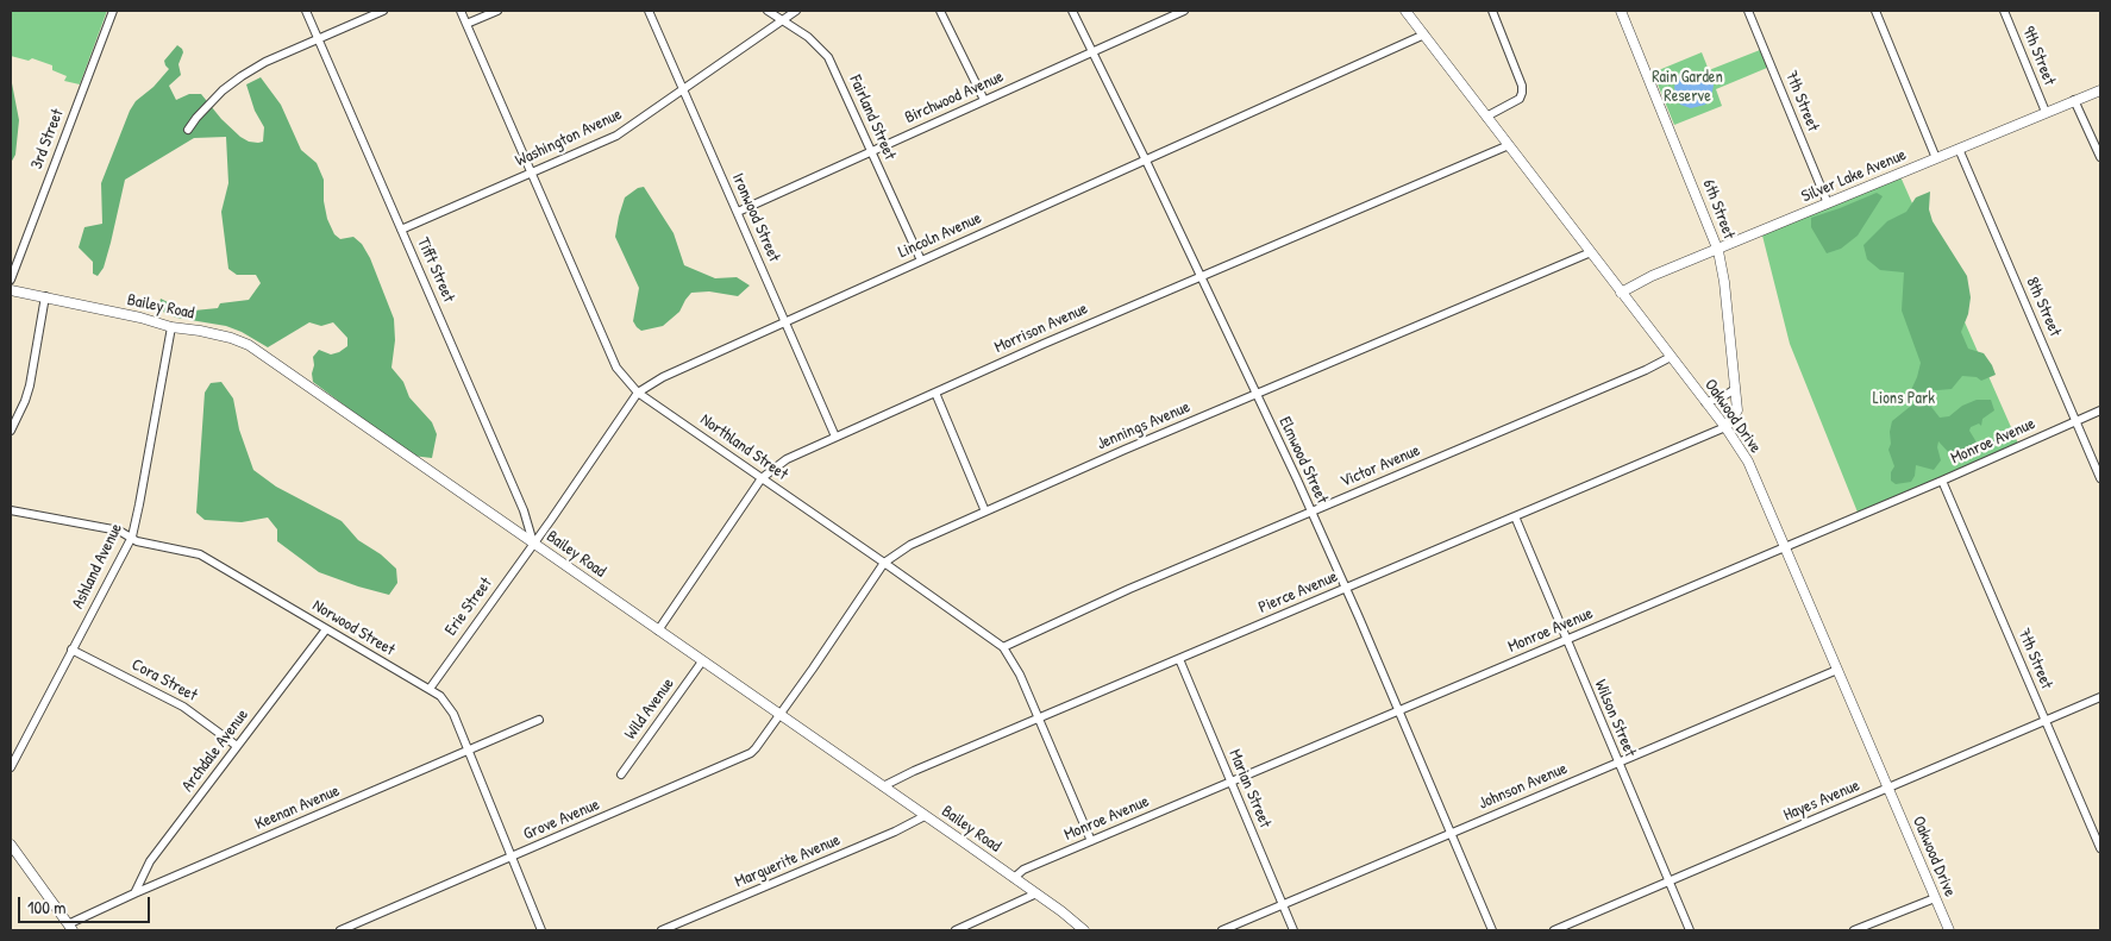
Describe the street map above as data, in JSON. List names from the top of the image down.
{
  "streets": {
    "street": [
      "9th Street",
      "Birchwood Avenue",
      "7th Street",
      "Fairland Street",
      "Washington Avenue",
      "3rd Street",
      "Silver Lake Avenue",
      "6th Street",
      "Ironwood Street",
      "Lincoln Avenue",
      "Tifft Street",
      "Bailey Road",
      "8th Street",
      "Morrison Avenue",
      "Oakwood Drive",
      "Jennings Avenue",
      "Monroe Avenue",
      "Northland Street",
      "Elmwood Street",
      "Victor Avenue",
      "Ashland Avenue",
      "Pierce Avenue",
      "Erie Street",
      "Norwood Street",
      "Cora Street",
      "Wild Avenue",
      "Wilson Street",
      "Archdale Avenue",
      "Johnson Avenue",
      "Marian Street",
      "Hayes Avenue",
      "Keenan Avenue",
      "Grove Avenue",
      "Marguerite Avenue"
    ]
  },
  "crossings": [
    ["9th Street", "Silver Lake Avenue"],
    ["Birchwood Avenue", "Fairland Street"],
    ["Birchwood Avenue", "Ironwood Street"],
    ["Birchwood Avenue", "Elmwood Street"],
    ["7th Street", "Silver Lake Avenue"],
    ["7th Street", "Monroe Avenue"],
    ["7th Street", "Hayes Avenue"],
    ["Fairland Street", "Washington Avenue"],
    ["Fairland Street", "Lincoln Avenue"],
    ["Washington Avenue", "Ironwood Street"],
    ["Washington Avenue", "Tifft Street"],
    ["Washington Avenue", "Northland Street"],
    ["Silver Lake Avenue", "6th Street"],
    ["Silver Lake Avenue", "8th Street"],
    ["Silver Lake Avenue", "Oakwood Drive"],
    ["6th Street", "Oakwood Drive"],
    ["6th Street", "Pierce Avenue"],
    ["Ironwood Street", "Lincoln Avenue"],
    ["Ironwood Street", "Morrison Avenue"],
    ["Lincoln Avenue", "Tifft Street"],
    ["Lincoln Avenue", "Bailey Road"],
    ["Lincoln Avenue", "Oakwood Drive"],
    ["Lincoln Avenue", "Northland Street"],
    ["Lincoln Avenue", "Elmwood Street"],
    ["Lincoln Avenue", "Erie Street"],
    ["Tifft Street", "Bailey Road"],
    ["Tifft Street", "Erie Street"],
    ["Bailey Road", "Morrison Avenue"],
    ["Bailey Road", "Jennings Avenue"],
    ["Bailey Road", "Monroe Avenue"],
    ["Bailey Road", "Ashland Avenue"],
    ["Bailey Road", "Pierce Avenue"],
    ["Bailey Road", "Erie Street"],
    ["Bailey Road", "Wild Avenue"],
    ["Bailey Road", "Grove Avenue"],
    ["Bailey Road", "Marguerite Avenue"],
    ["8th Street", "Monroe Avenue"],
    ["Morrison Avenue", "Oakwood Drive"],
    ["Morrison Avenue", "Northland Street"],
    ["Morrison Avenue", "Elmwood Street"],
    ["Oakwood Drive", "Jennings Avenue"],
    ["Oakwood Drive", "Monroe Avenue"],
    ["Oakwood Drive", "Victor Avenue"],
    ["Oakwood Drive", "Pierce Avenue"],
    ["Oakwood Drive", "Johnson Avenue"],
    ["Oakwood Drive", "Hayes Avenue"],
    ["Jennings Avenue", "Northland Street"],
    ["Jennings Avenue", "Elmwood Street"],
    ["Jennings Avenue", "Grove Avenue"],
    ["Monroe Avenue", "Northland Street"],
    ["Monroe Avenue", "Elmwood Street"],
    ["Monroe Avenue", "Wilson Street"],
    ["Monroe Avenue", "Marian Street"],
    ["Northland Street", "Victor Avenue"],
    ["Northland Street", "Pierce Avenue"],
    ["Elmwood Street", "Victor Avenue"],
    ["Elmwood Street", "Pierce Avenue"],
    ["Elmwood Street", "Johnson Avenue"],
    ["Ashland Avenue", "Norwood Street"],
    ["Ashland Avenue", "Cora Street"],
    ["Pierce Avenue", "Wilson Street"],
    ["Pierce Avenue", "Marian Street"],
    ["Erie Street", "Norwood Street"],
    ["Norwood Street", "Archdale Avenue"],
    ["Norwood Street", "Keenan Avenue"],
    ["Norwood Street", "Grove Avenue"],
    ["Cora Street", "Archdale Avenue"],
    ["Wilson Street", "Johnson Avenue"],
    ["Wilson Street", "Hayes Avenue"],
    ["Archdale Avenue", "Keenan Avenue"],
    ["Johnson Avenue", "Marian Street"]
  ],
  "parks": ["Rain Garden Reserve", "Lions Park"],
  "scale_bar": "100 m"
}
